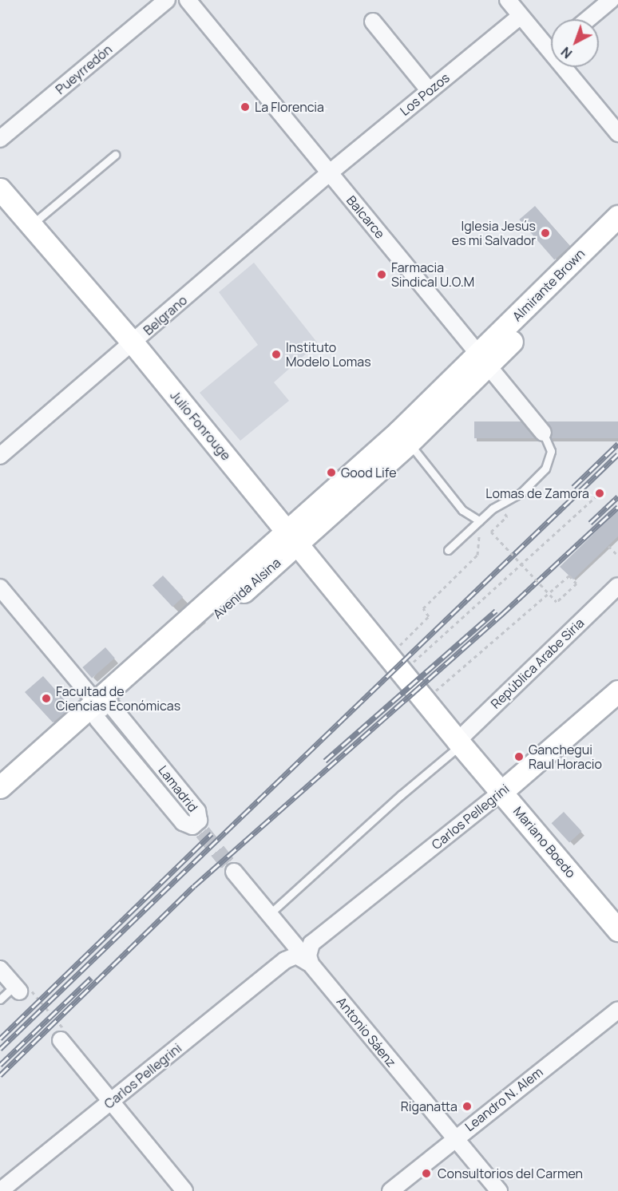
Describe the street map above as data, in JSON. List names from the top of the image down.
{
  "streets": {
    "main road": [
      "Almirante Brown",
      "Julio Fonrouge",
      "Avenida Alsina",
      "Carlos Pellegrini",
      "Mariano Boedo"
    ],
    "street": [
      "Pueyrredón",
      "Los Pozos",
      "Balcarce",
      "Belgrano",
      "República Arabe Siria",
      "Lamadrid",
      "Antonio Sáenz",
      "Leandro N. Alem"
    ]
  },
  "crossings": [
    ["Los Pozos", "Balcarce"],
    ["Los Pozos", "Belgrano"],
    ["Balcarce", "Almirante Brown"],
    ["Balcarce", "Belgrano"],
    ["Balcarce", "Avenida Alsina"],
    ["Almirante Brown", "Avenida Alsina"],
    ["Belgrano", "Julio Fonrouge"],
    ["Julio Fonrouge", "Avenida Alsina"],
    ["Julio Fonrouge", "Mariano Boedo"],
    ["Avenida Alsina", "Lamadrid"],
    ["República Arabe Siria", "Mariano Boedo"],
    ["Carlos Pellegrini", "Mariano Boedo"],
    ["Antonio Sáenz", "Leandro N. Alem"]
  ],
  "places": [
    "La Florencia",
    "Iglesia Jesús es mi Salvador",
    "Farmacia Sindical U.O.M",
    "Instituto Modelo Lomas",
    "Good Life",
    "Lomas de Zamora",
    "Facultad de Ciencias Económicas",
    "Ganchegui Raul Horacio",
    "Riganatta",
    "Consultorios del Carmen"
  ],
  "north": "bottom left"
}
